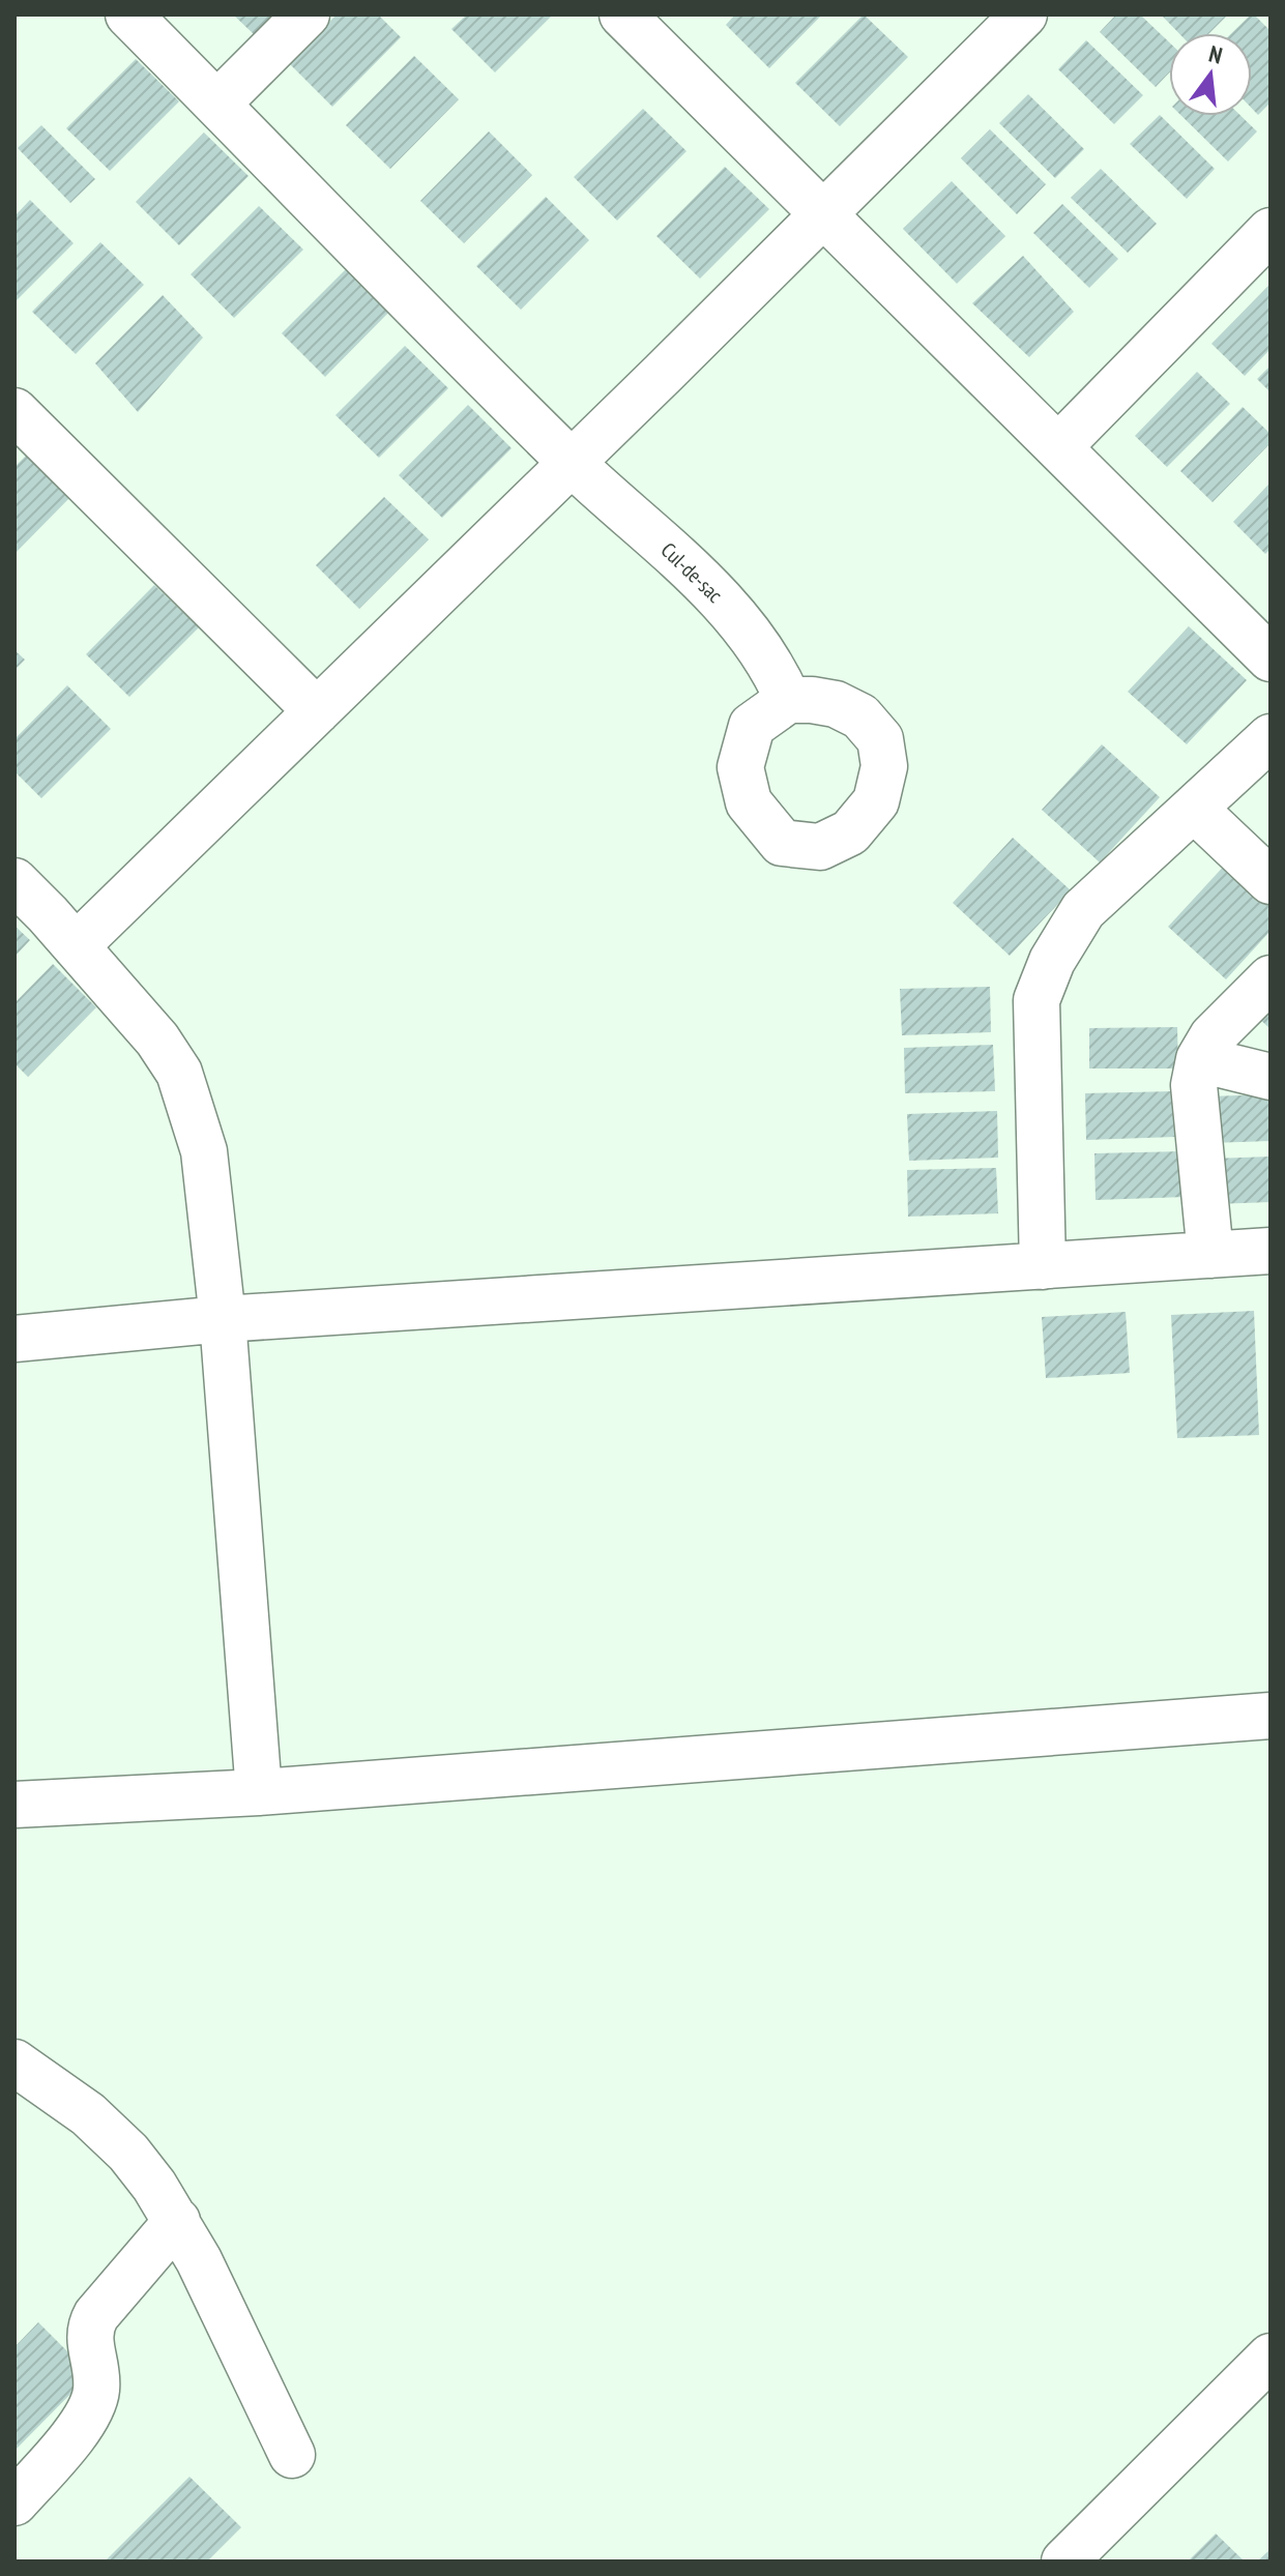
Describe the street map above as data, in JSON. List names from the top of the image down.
{
  "streets": {
    "street": ["Cul-de-sac"]
  },
  "north": "top"
}
